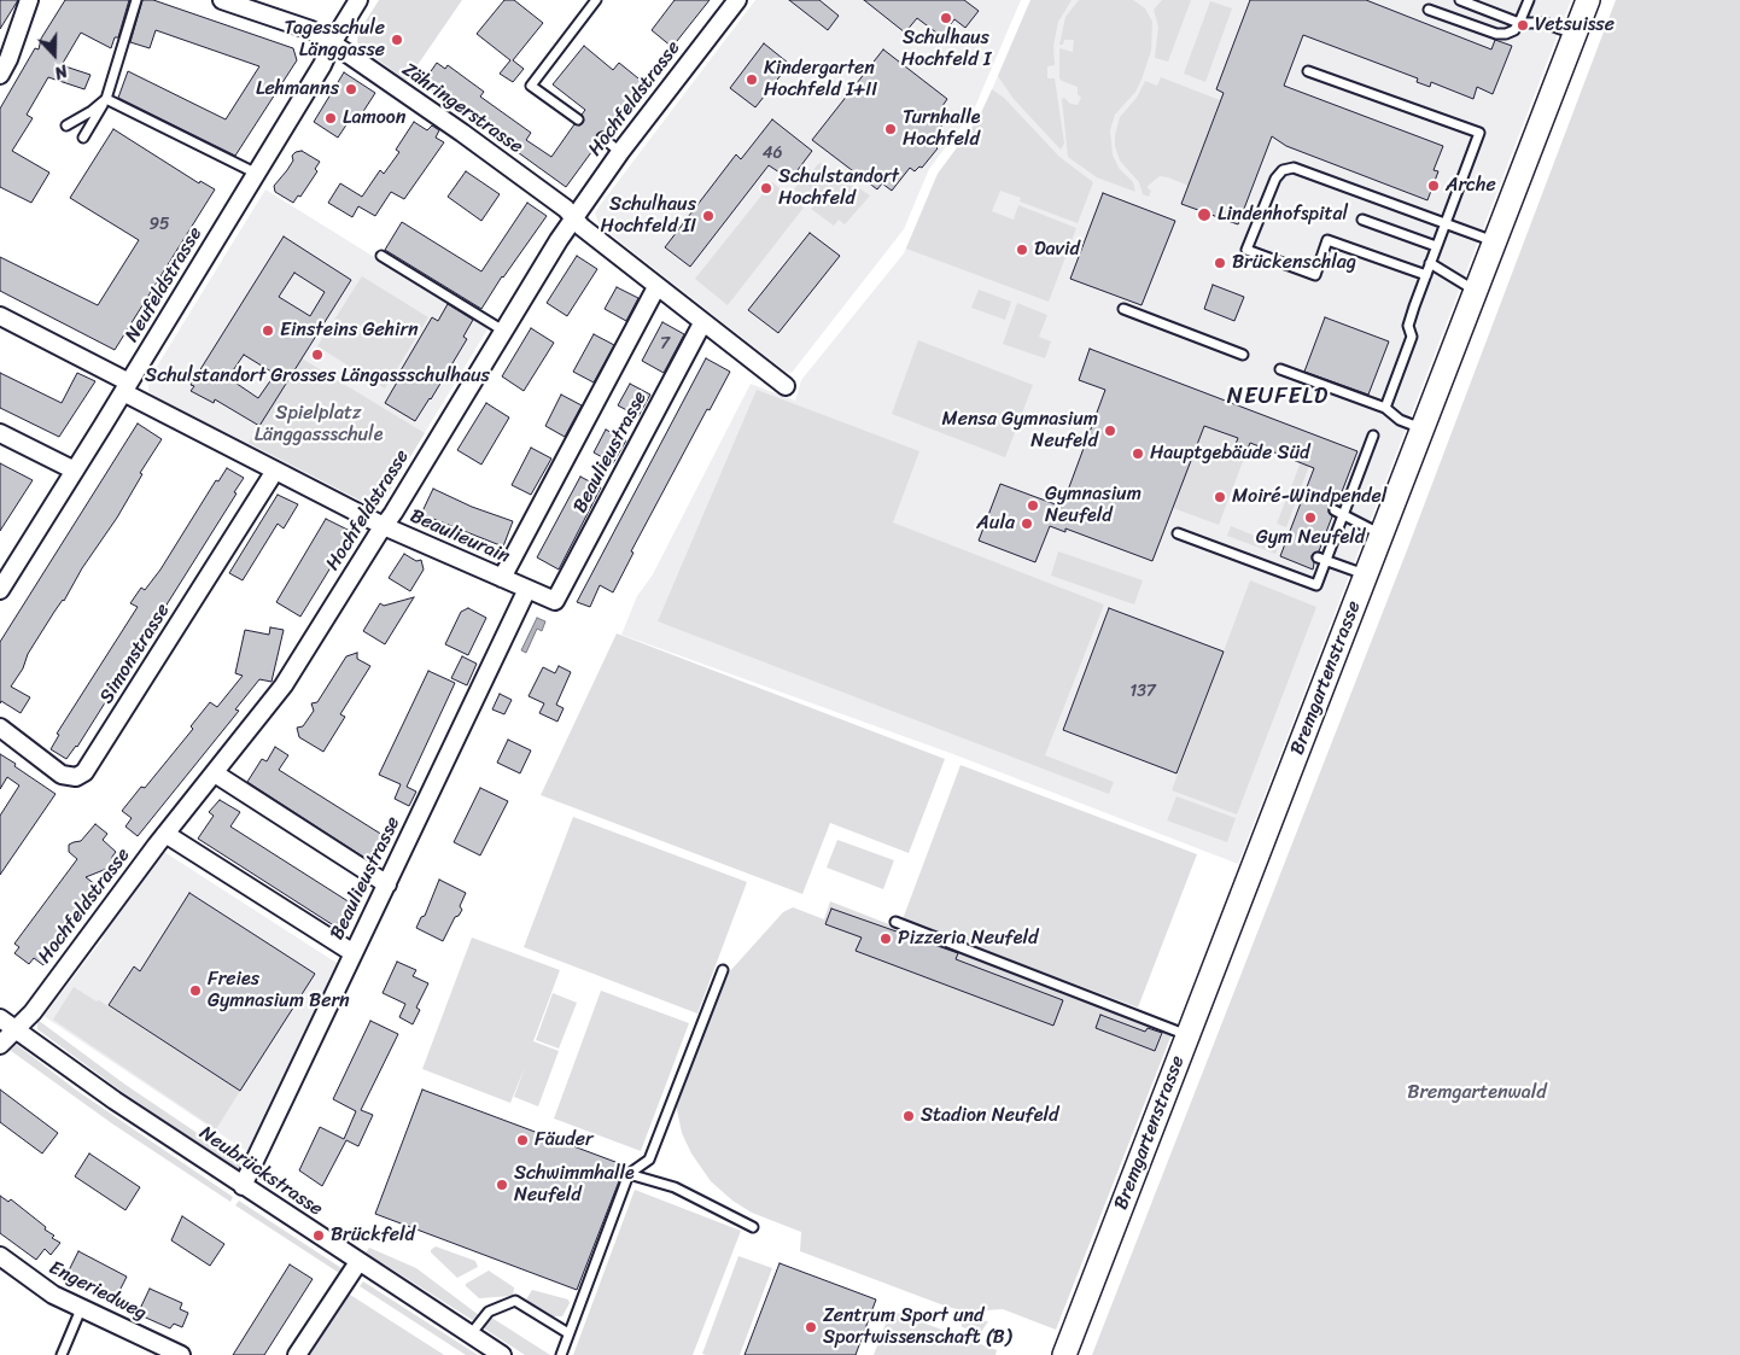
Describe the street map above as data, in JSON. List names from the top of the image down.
{
  "streets": {
    "main road": ["Bremgartenstrasse"],
    "street": [
      "Hochfeldstrasse",
      "Zähringerstrasse",
      "Neufeldstrasse",
      "Beaulieustrasse",
      "Beaulieurain",
      "Simonstrasse",
      "Neubrückstrasse",
      "Engeriedweg"
    ]
  },
  "crossings": [
    ["Hochfeldstrasse", "Zähringerstrasse"],
    ["Hochfeldstrasse", "Beaulieurain"],
    ["Hochfeldstrasse", "Neubrückstrasse"],
    ["Zähringerstrasse", "Neufeldstrasse"],
    ["Zähringerstrasse", "Beaulieustrasse"],
    ["Neufeldstrasse", "Beaulieurain"],
    ["Beaulieustrasse", "Beaulieurain"],
    ["Beaulieustrasse", "Neubrückstrasse"],
    ["Beaulieurain", "Simonstrasse"]
  ],
  "districts": ["NEUFELD"],
  "parks": ["Spielplatz Länggassschule", "Bremgartenwald"],
  "places": [
    "Schulhaus Hochfeld I",
    "Vetsuisse",
    "Tagesschule Länggasse",
    "Kindergarten Hochfeld I+II",
    "Lehmanns",
    "Lamoon",
    "Turnhalle Hochfeld",
    "Arche",
    "Schulstandort Hochfeld",
    "Lindenhofspital",
    "Schulhaus Hochfeld II",
    "David",
    "Brückenschlag",
    "Einsteins Gehirn",
    "Schulstandort Grosses Längassschulhaus",
    "Mensa Gymnasium Neufeld",
    "Hauptgebäude Süd",
    "Moiré-Windpendel",
    "Gymnasium Neufeld",
    "Gym Neufeld",
    "Aula",
    "Pizzeria Neufeld",
    "Freies Gymnasium Bern",
    "Stadion Neufeld",
    "Fäuder",
    "Schwimmhalle Neufeld",
    "Brückfeld",
    "Zentrum Sport und Sportwissenschaft (B)"
  ],
  "house_numbers": [
    "46",
    "95",
    "7",
    "137"
  ],
  "north": "bottom"
}
